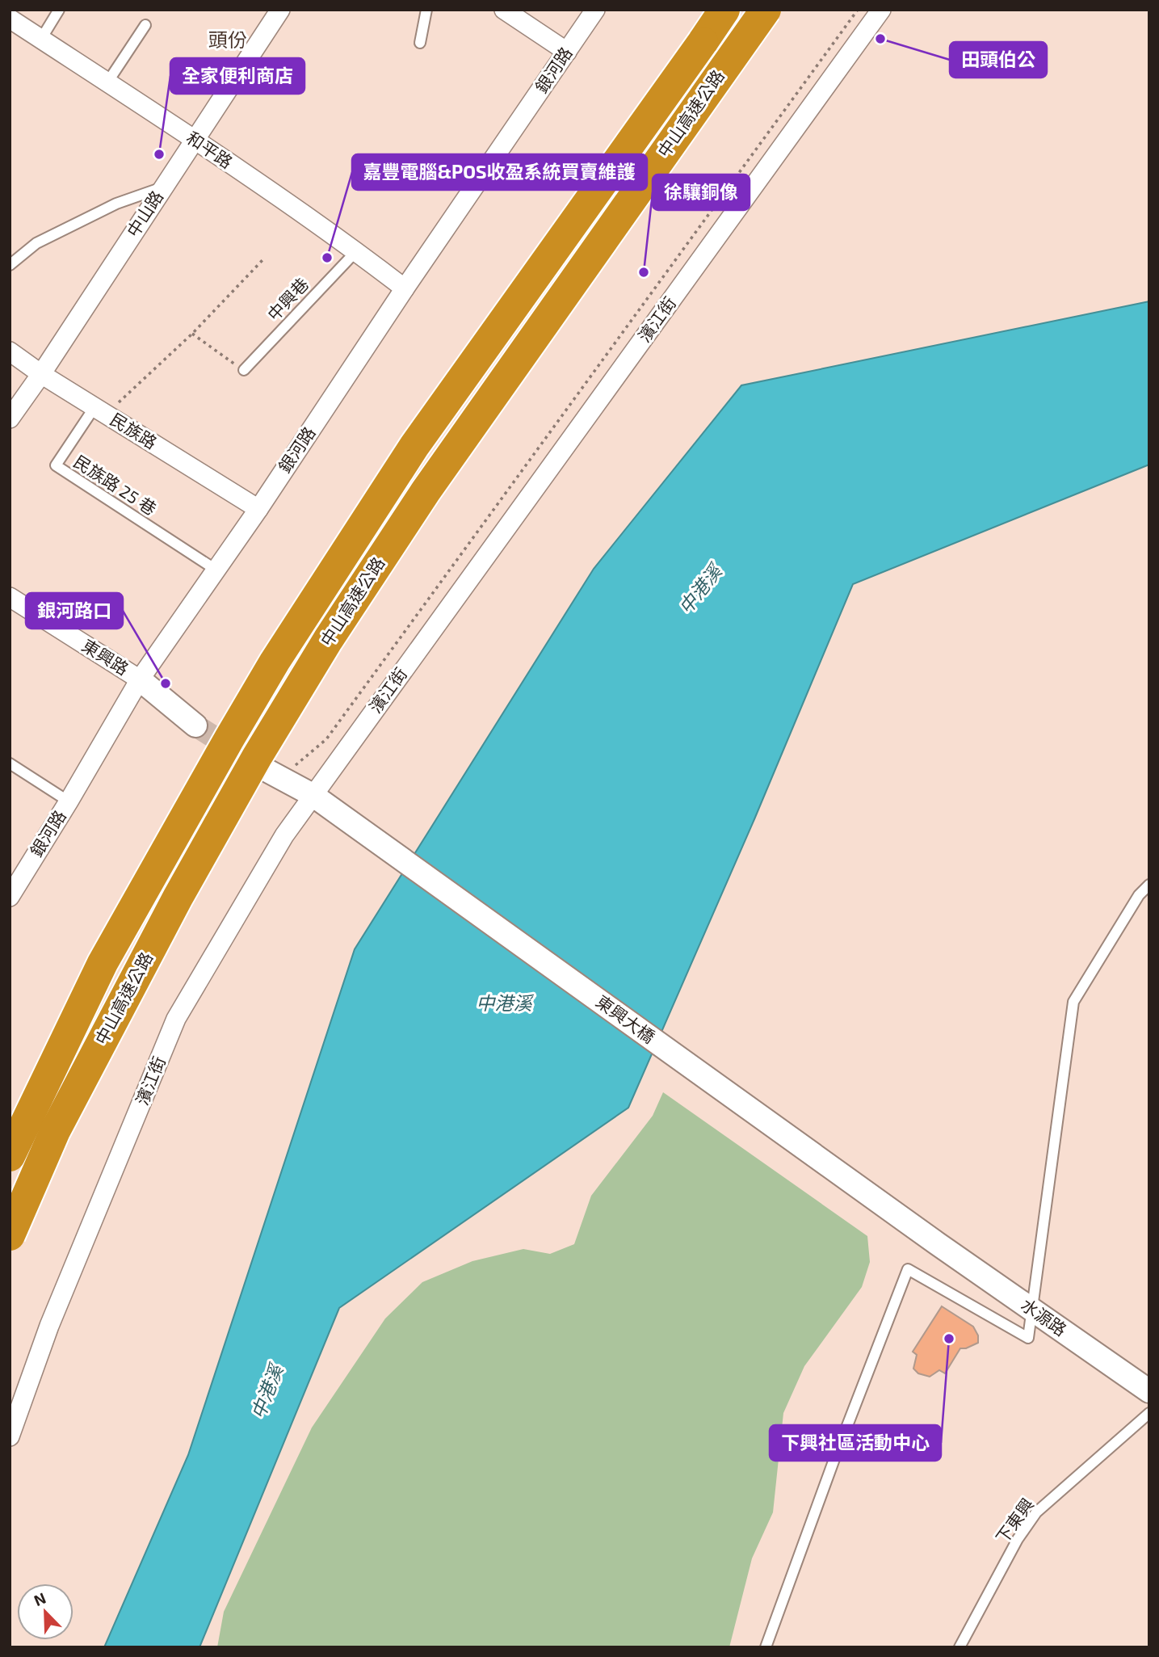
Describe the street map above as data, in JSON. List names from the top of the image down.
{
  "streets": {
    "highway": ["中山高速公路"],
    "street": [
      "銀河路",
      "和平路",
      "中山路",
      "濱江街",
      "民族路",
      "東興路",
      "東興大橋",
      "水源路"
    ],
    "lane": ["中興巷", "民族路 25 巷", "下東興"]
  },
  "crossings": [
    ["銀河路", "和平路"],
    ["銀河路", "民族路"],
    ["銀河路", "民族路 25 巷"],
    ["銀河路", "東興路"],
    ["和平路", "中山路"],
    ["和平路", "中興巷"],
    ["中山路", "民族路"],
    ["濱江街", "東興大橋"],
    ["民族路", "民族路 25 巷"],
    ["東興大橋", "水源路"]
  ],
  "districts": ["頭份"],
  "water": ["中港溪"],
  "places": [
    "田頭伯公",
    "全家便利商店",
    "嘉豐電腦&POS收盈系統買賣維護",
    "徐驤銅像",
    "銀河路口",
    "下興社區活動中心"
  ],
  "north": "top left"
}
